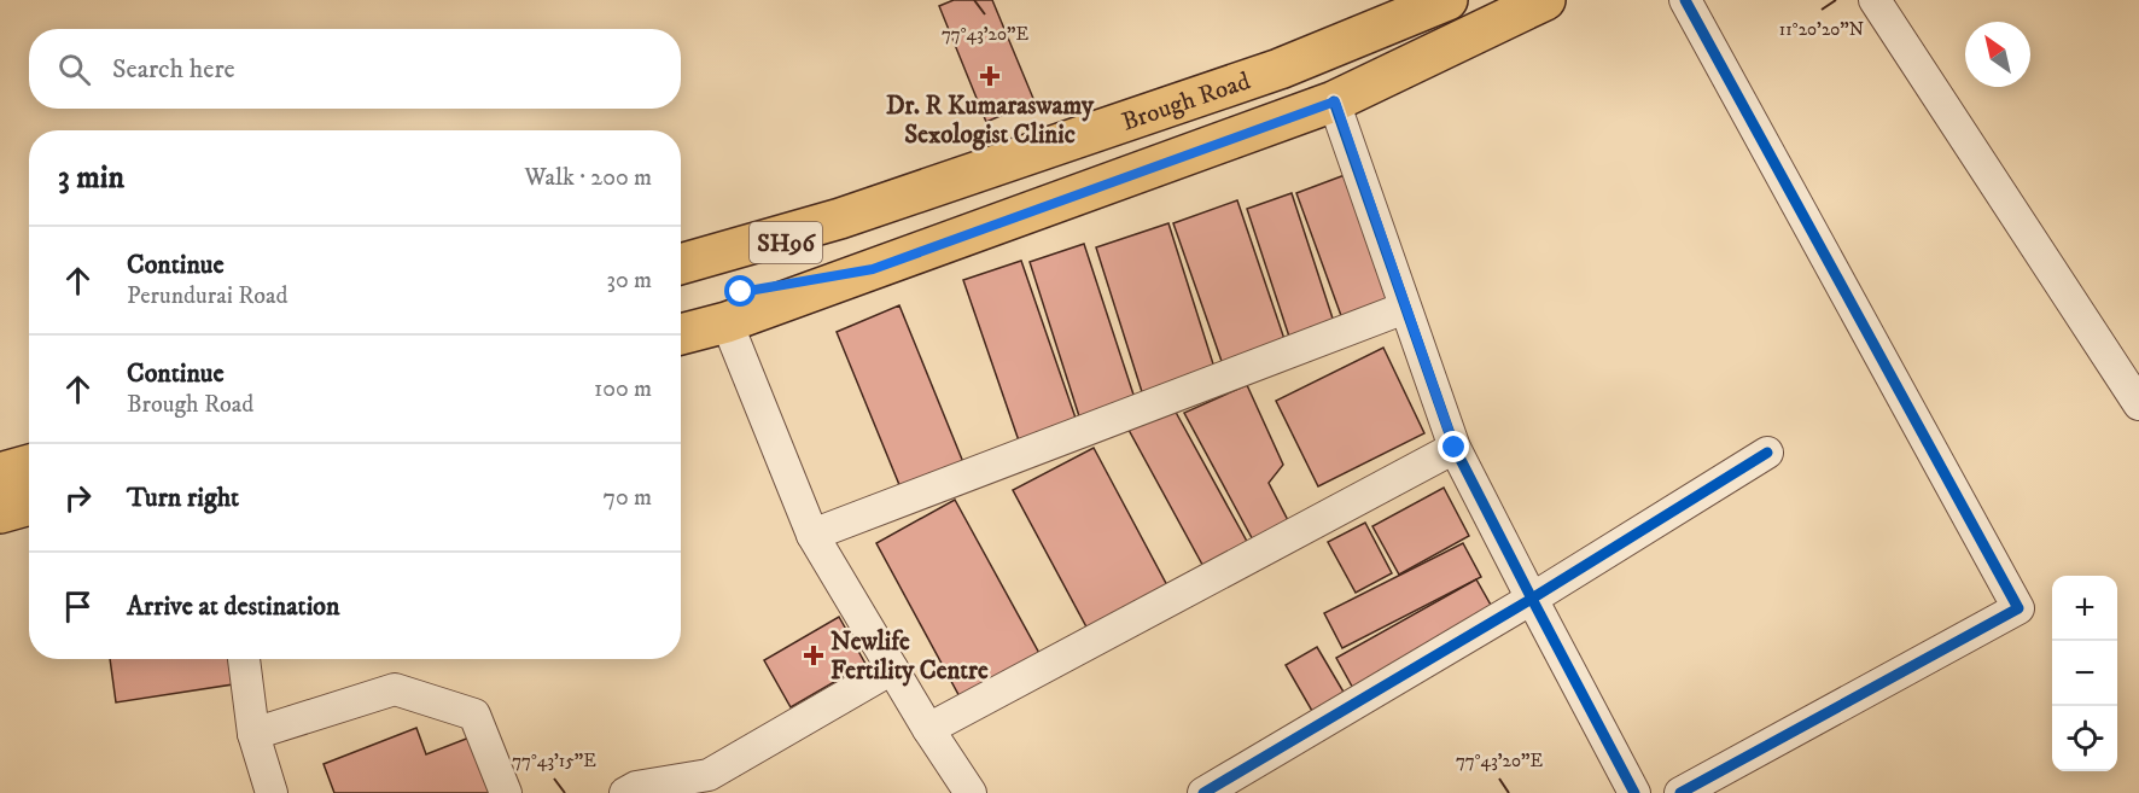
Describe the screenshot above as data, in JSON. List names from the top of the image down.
{
  "streets": {
    "main road": ["Brough Road", "SH96"]
  },
  "crossings": [
    ["Brough Road", "SH96"]
  ],
  "places": {
    "health": ["Dr. R Kumaraswamy Sexologist Clinic", "Newlife Fertility Centre"]
  },
  "north": "top left",
  "page": {
    "search": "Search here",
    "heading": ["3 min", "Walk · 200 m"],
    "list": [
      ["Continue", "Perundurai Road", "30 m"],
      ["Continue", "Brough Road", "100 m"],
      ["Turn right", "70 m"],
      "Arrive at destination"
    ],
    "map_buttons": ["+", "−"]
  },
  "coordinates": ["11°20'20\"N", "77°43'20\"E", "77°43'15\"E"]
}
